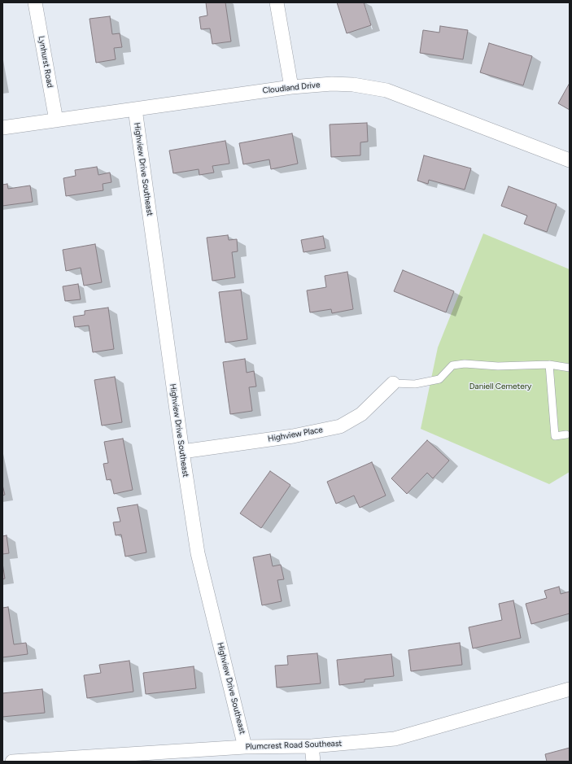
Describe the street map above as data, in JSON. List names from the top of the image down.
{
  "streets": {
    "street": [
      "Lynhurst Road",
      "Cloudland Drive",
      "Highview Drive Southeast",
      "Highview Place",
      "Plumcrest Road Southeast"
    ]
  },
  "crossings": [
    ["Lynhurst Road", "Cloudland Drive"],
    ["Cloudland Drive", "Highview Drive Southeast"],
    ["Highview Drive Southeast", "Highview Place"],
    ["Highview Drive Southeast", "Plumcrest Road Southeast"]
  ],
  "parks": ["Daniell Cemetery"]
}
